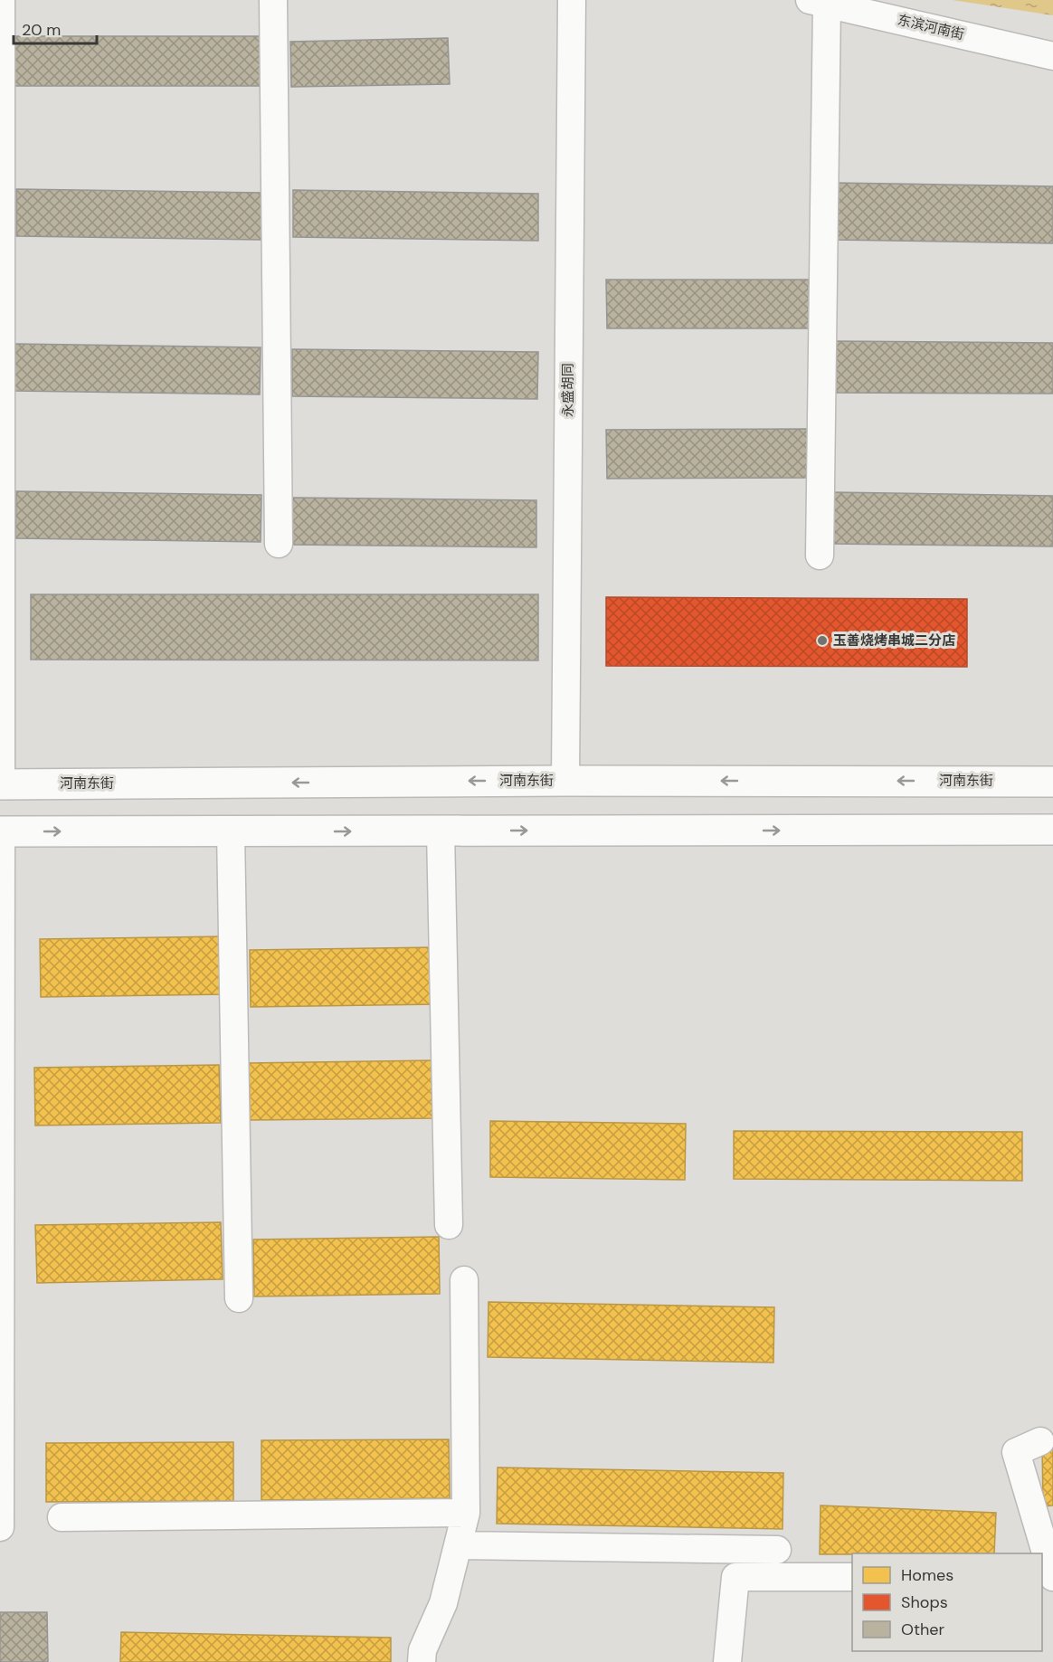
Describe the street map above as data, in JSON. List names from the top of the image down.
{
  "streets": {
    "main road": ["河南东街"],
    "street": ["东滨河南街", "永盛胡同"]
  },
  "crossings": [
    ["永盛胡同", "河南东街"]
  ],
  "places": ["玉善烧烤串城二分店"],
  "legend": ["Homes", "Shops", "Other"],
  "scale_bar": "20 m"
}
